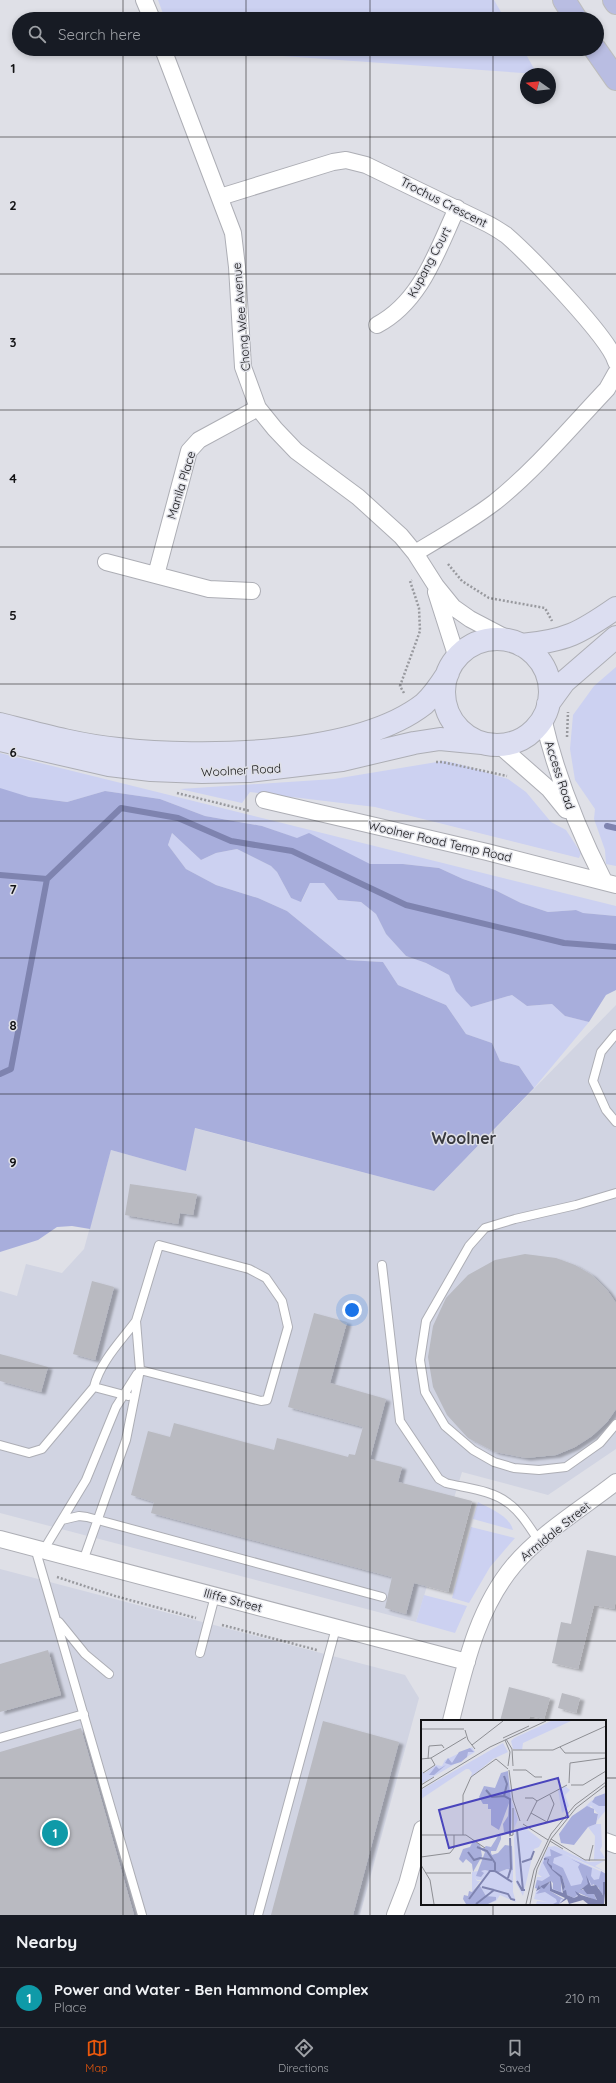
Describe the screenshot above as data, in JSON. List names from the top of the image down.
{
  "streets": {
    "main road": ["Woolner Road"],
    "street": [
      "Trochus Crescent",
      "Kupang Court",
      "Chong Wee Avenue",
      "Manila Place",
      "Access Road",
      "Woolner Road Temp Road",
      "Armidale Street",
      "Iliffe Street"
    ]
  },
  "crossings": [
    ["Trochus Crescent", "Kupang Court"],
    ["Trochus Crescent", "Chong Wee Avenue"],
    ["Chong Wee Avenue", "Manila Place"],
    ["Chong Wee Avenue", "Woolner Road"],
    ["Chong Wee Avenue", "Access Road"],
    ["Woolner Road", "Access Road"],
    ["Access Road", "Woolner Road Temp Road"],
    ["Armidale Street", "Iliffe Street"]
  ],
  "districts": ["Woolner"],
  "north": "left",
  "page": {
    "search": "Search here",
    "pins": "1",
    "heading": "Nearby",
    "list": [
      {
        "mark": "1",
        "name": "Power and Water - Ben Hammond Complex",
        "note": "Place",
        "value": "210 m"
      }
    ],
    "nav": ["Map", "Directions", "Saved"]
  },
  "grid": {
    "rows": [
      "1",
      "2",
      "3",
      "4",
      "5",
      "6",
      "7",
      "8",
      "9"
    ]
  }
}
